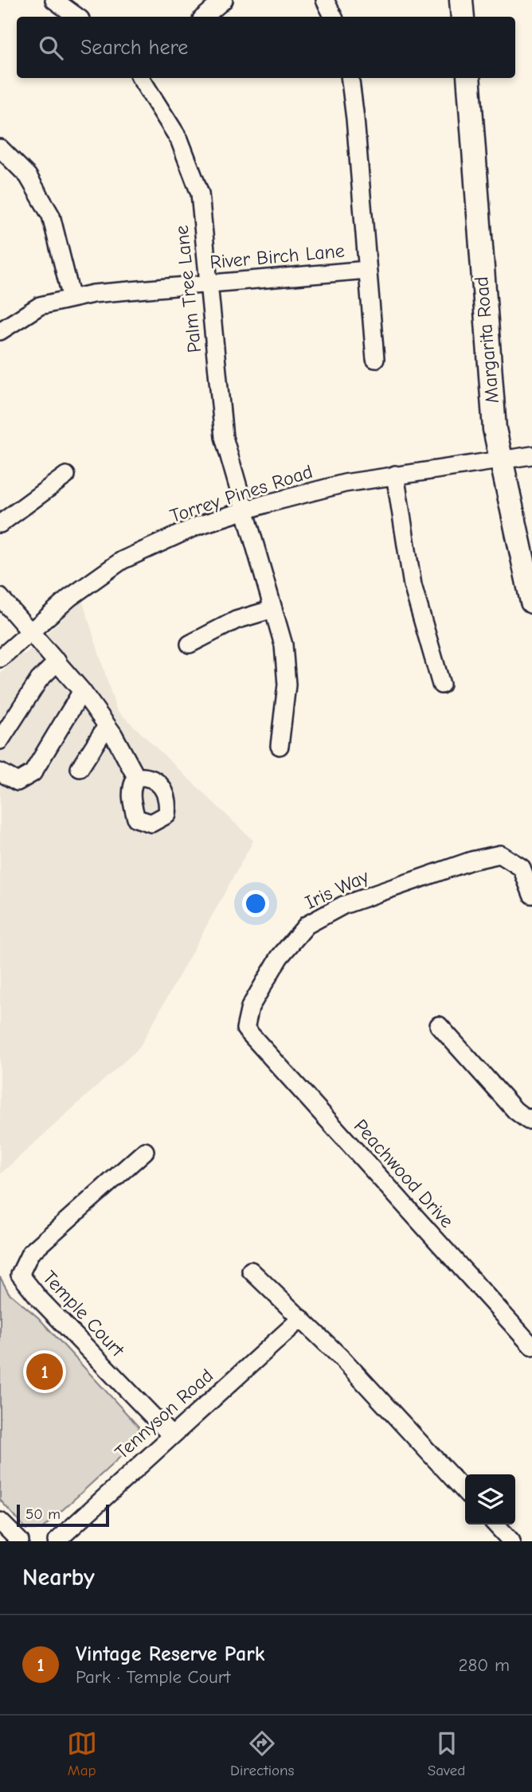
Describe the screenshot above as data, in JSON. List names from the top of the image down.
{
  "streets": {
    "main road": ["Margarita Road"],
    "street": [
      "River Birch Lane",
      "Palm Tree Lane",
      "Torrey Pines Road",
      "Iris Way",
      "Peachwood Drive",
      "Temple Court",
      "Tennyson Road"
    ]
  },
  "crossings": [
    ["River Birch Lane", "Palm Tree Lane"],
    ["Palm Tree Lane", "Torrey Pines Road"],
    ["Margarita Road", "Torrey Pines Road"],
    ["Iris Way", "Peachwood Drive"],
    ["Temple Court", "Tennyson Road"]
  ],
  "scale_bar": "50 m",
  "page": {
    "search": "Search here",
    "pins": "1",
    "scale": "50 m",
    "heading": "Nearby",
    "list": [
      {
        "mark": "1",
        "name": "Vintage Reserve Park",
        "note": "Park · Temple Court",
        "value": "280 m"
      }
    ],
    "nav": ["Map", "Directions", "Saved"]
  }
}
